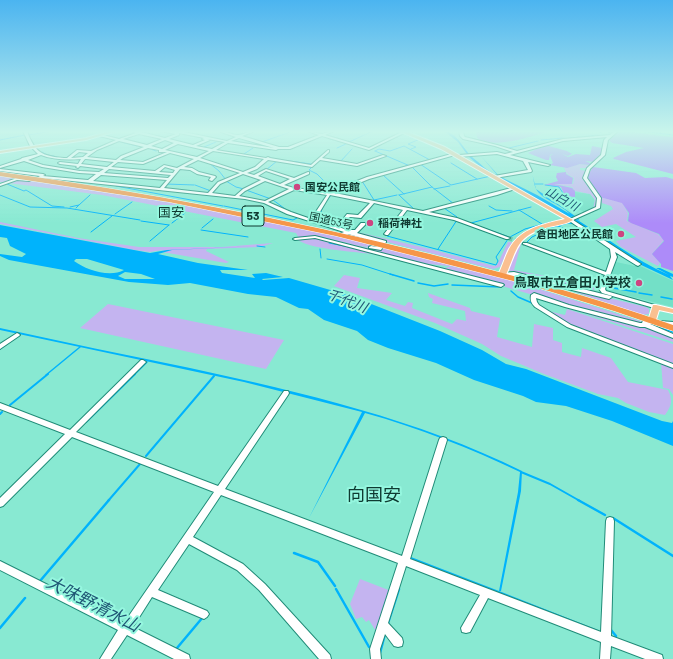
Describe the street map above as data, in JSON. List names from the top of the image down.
{
  "streets": {
    "highway": ["53", "国道53号"]
  },
  "districts": ["国安", "向国安"],
  "water": ["山白川", "千代川", "大味野清水山"],
  "places": [
    "国安公民館",
    "稲荷神社",
    "倉田地区公民館",
    "鳥取市立倉田小学校"
  ]
}
